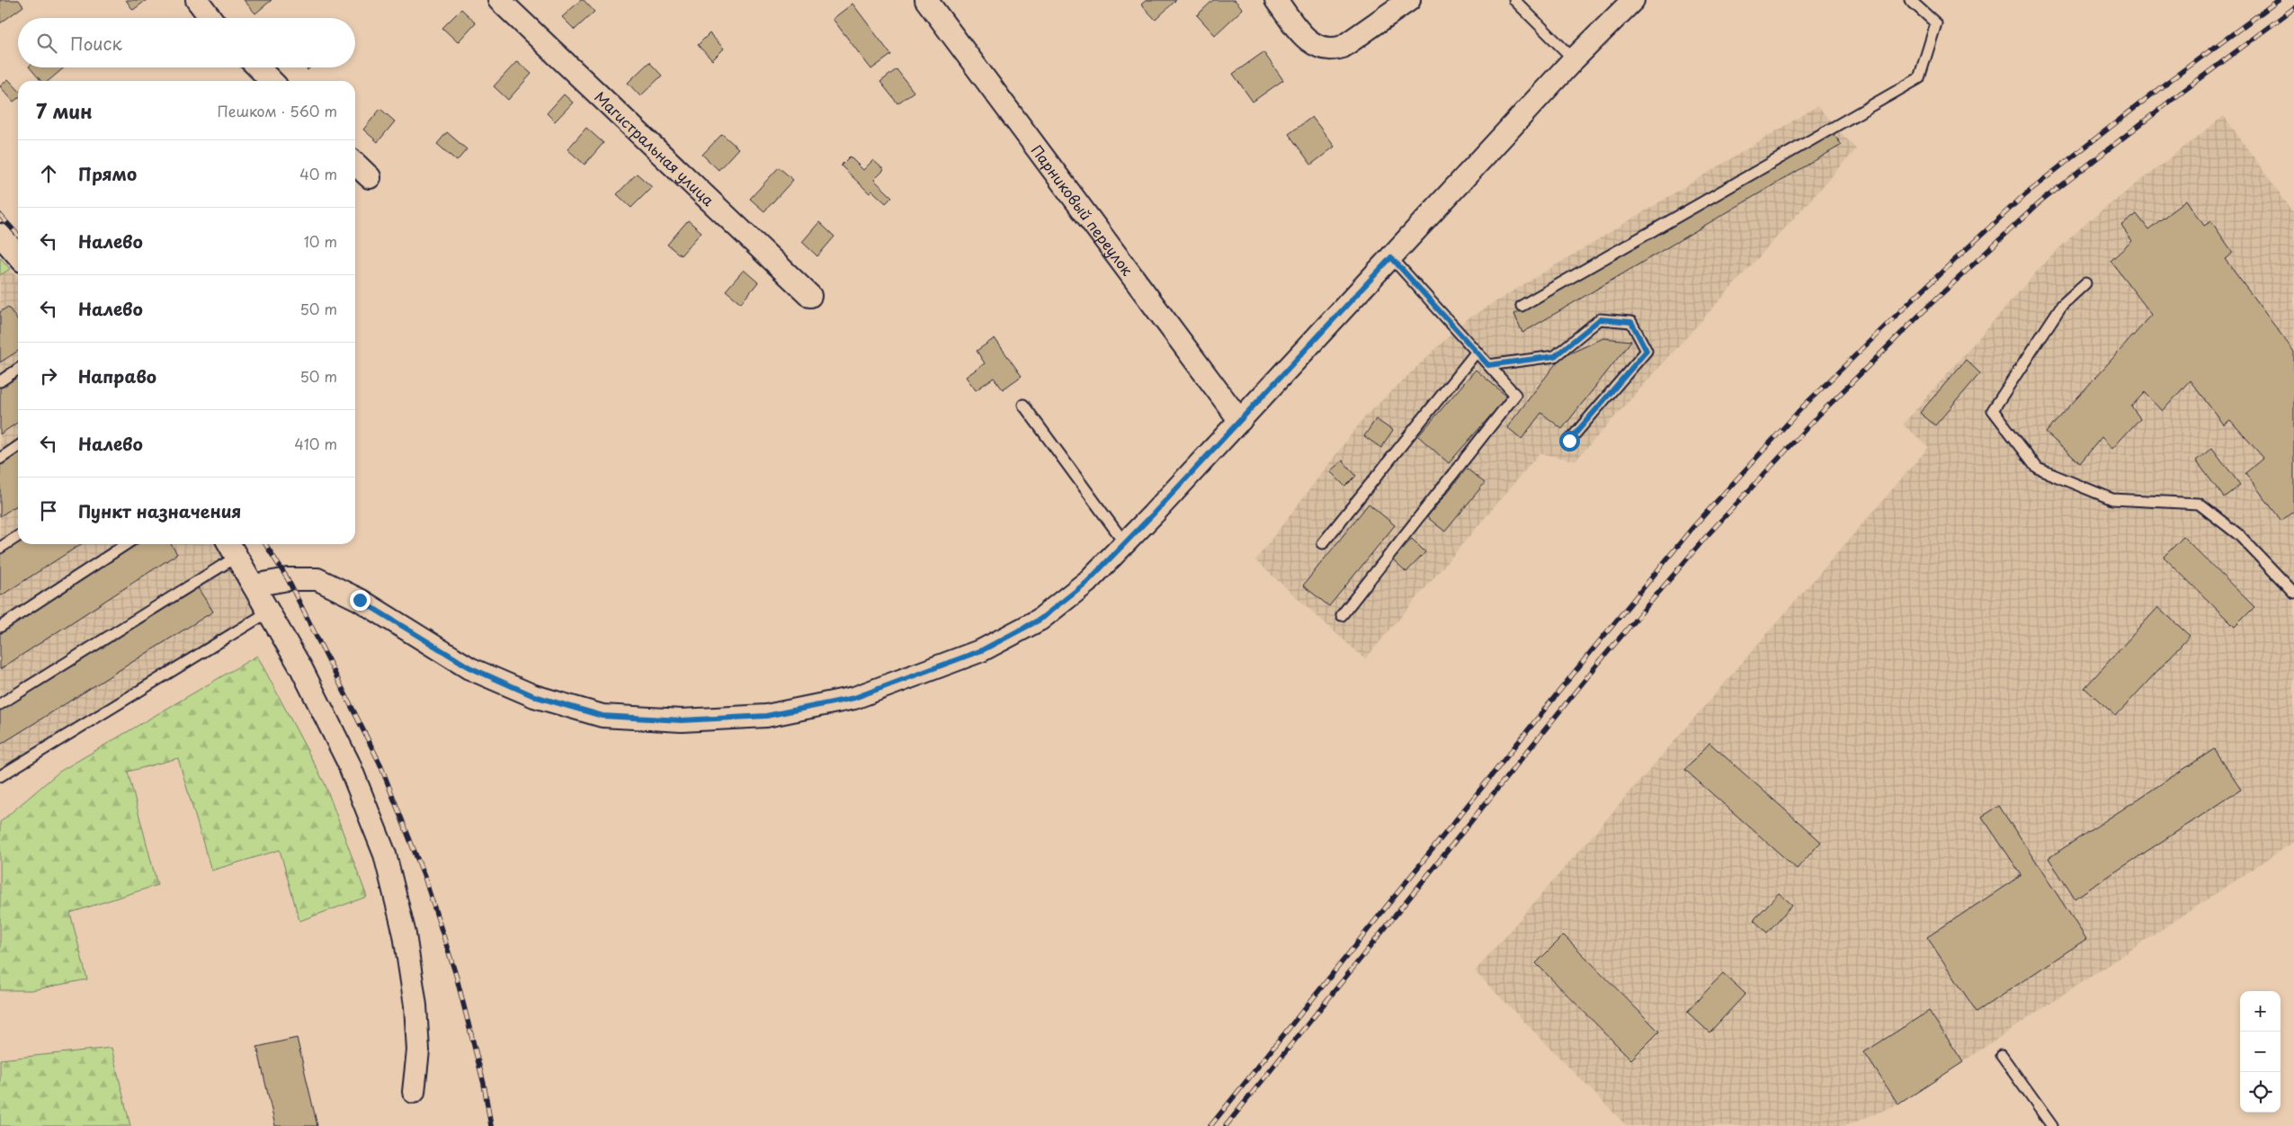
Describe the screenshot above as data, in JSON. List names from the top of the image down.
{
  "streets": {
    "street": ["Магистральная улица", "Парниковый переулок"]
  },
  "page": {
    "search": "Поиск",
    "heading": ["7 мин", "Пешком · 560 m"],
    "list": [
      ["Прямо", "40 m"],
      ["Налево", "10 m"],
      ["Налево", "50 m"],
      ["Направо", "50 m"],
      ["Налево", "410 m"],
      "Пункт назначения"
    ],
    "map_buttons": ["+", "−"]
  }
}
